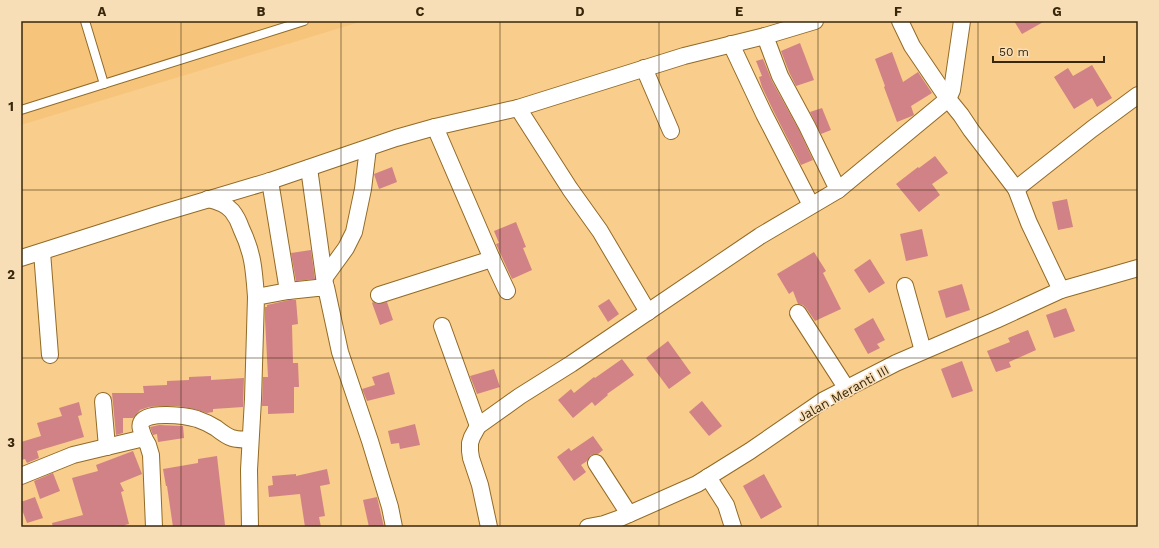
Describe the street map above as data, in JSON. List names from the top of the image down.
{
  "streets": {
    "street": ["Jalan Meranti III"]
  },
  "scale_bar": "50 m",
  "grid": {
    "columns": [
      "A",
      "B",
      "C",
      "D",
      "E",
      "F",
      "G"
    ],
    "rows": ["1", "2", "3"]
  }
}
